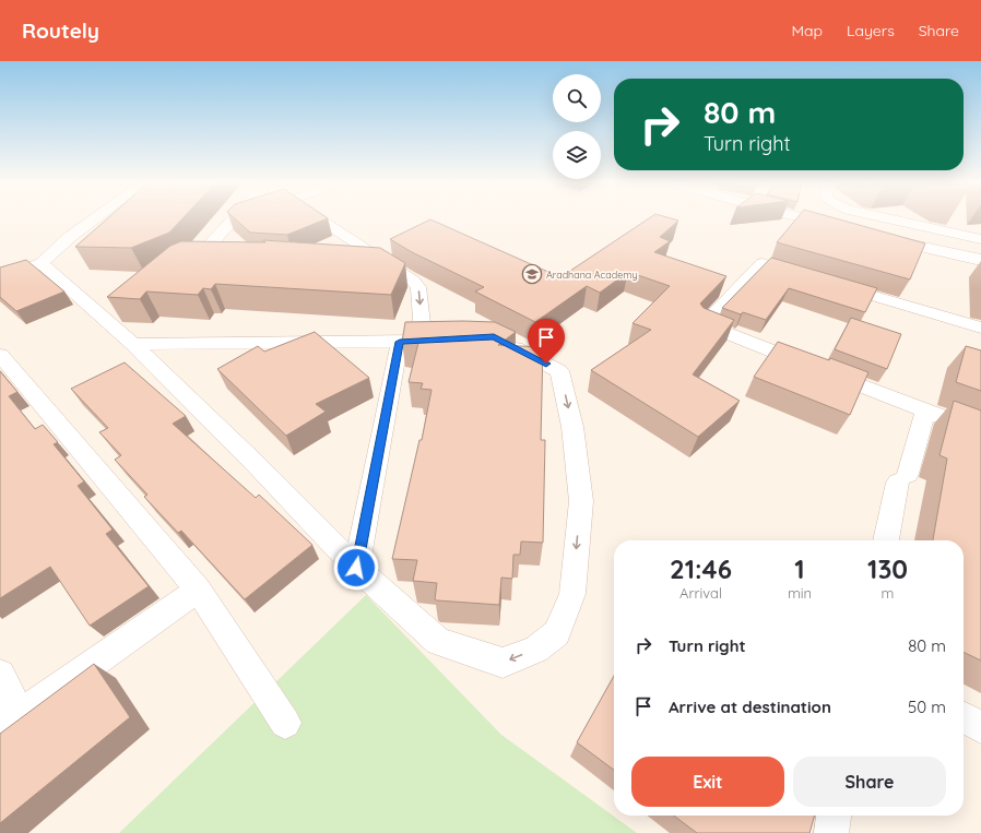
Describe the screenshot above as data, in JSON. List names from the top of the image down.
{
  "places": {
    "school or university": ["Aradhana Academy"]
  },
  "page": {
    "header": "Routely",
    "nav": ["Map", "Layers", "Share"],
    "turn": ["80 m", "Turn right"],
    "eta": [
      "21:46",
      "Arrival",
      "1",
      "min",
      "130",
      "m"
    ],
    "list": [
      {
        "name": "Turn right",
        "value": "80 m"
      },
      {
        "name": "Arrive at destination",
        "value": "50 m"
      }
    ],
    "buttons": ["Exit", "Share"]
  }
}
